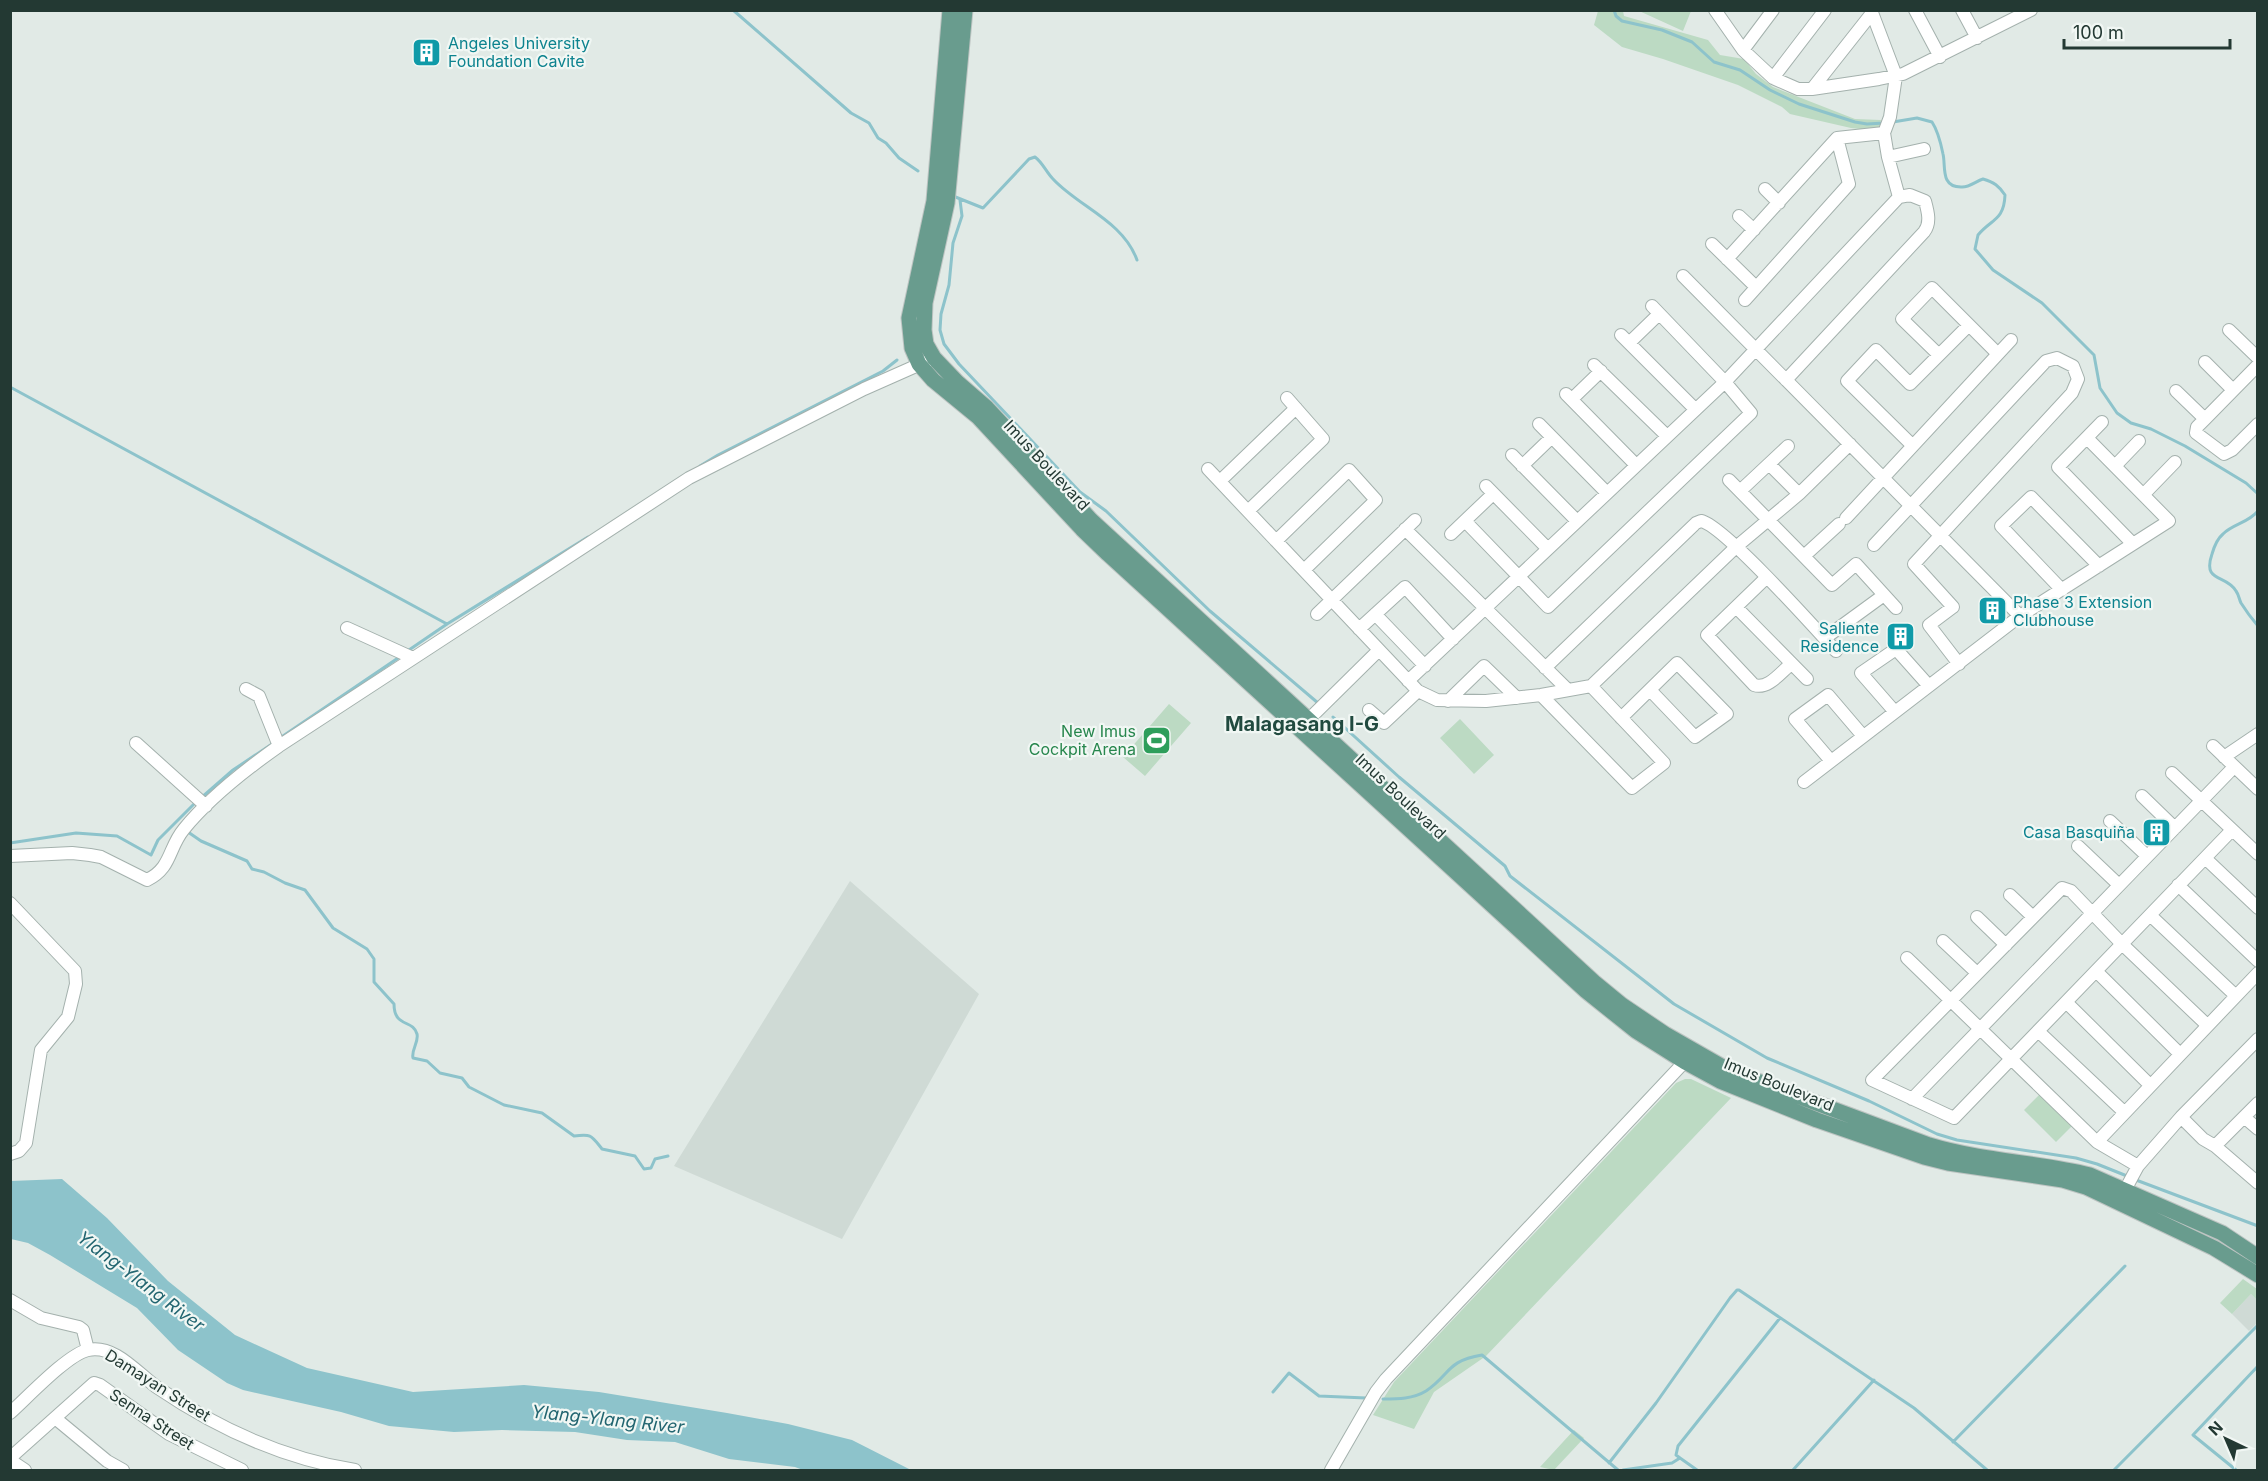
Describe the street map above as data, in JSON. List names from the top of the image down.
{
  "streets": {
    "main road": ["Imus Boulevard"],
    "street": ["Damayan Street", "Senna Street"]
  },
  "districts": ["Malagasang I-G"],
  "water": ["Ylang-Ylang River"],
  "places": {
    "building": [
      "Angeles University Foundation Cavite",
      "Phase 3 Extension Clubhouse",
      "Saliente Residence",
      "Casa Basquiña"
    ],
    "sports": ["New Imus Cockpit Arena"]
  },
  "scale_bar": "100 m",
  "north": "top left"
}
